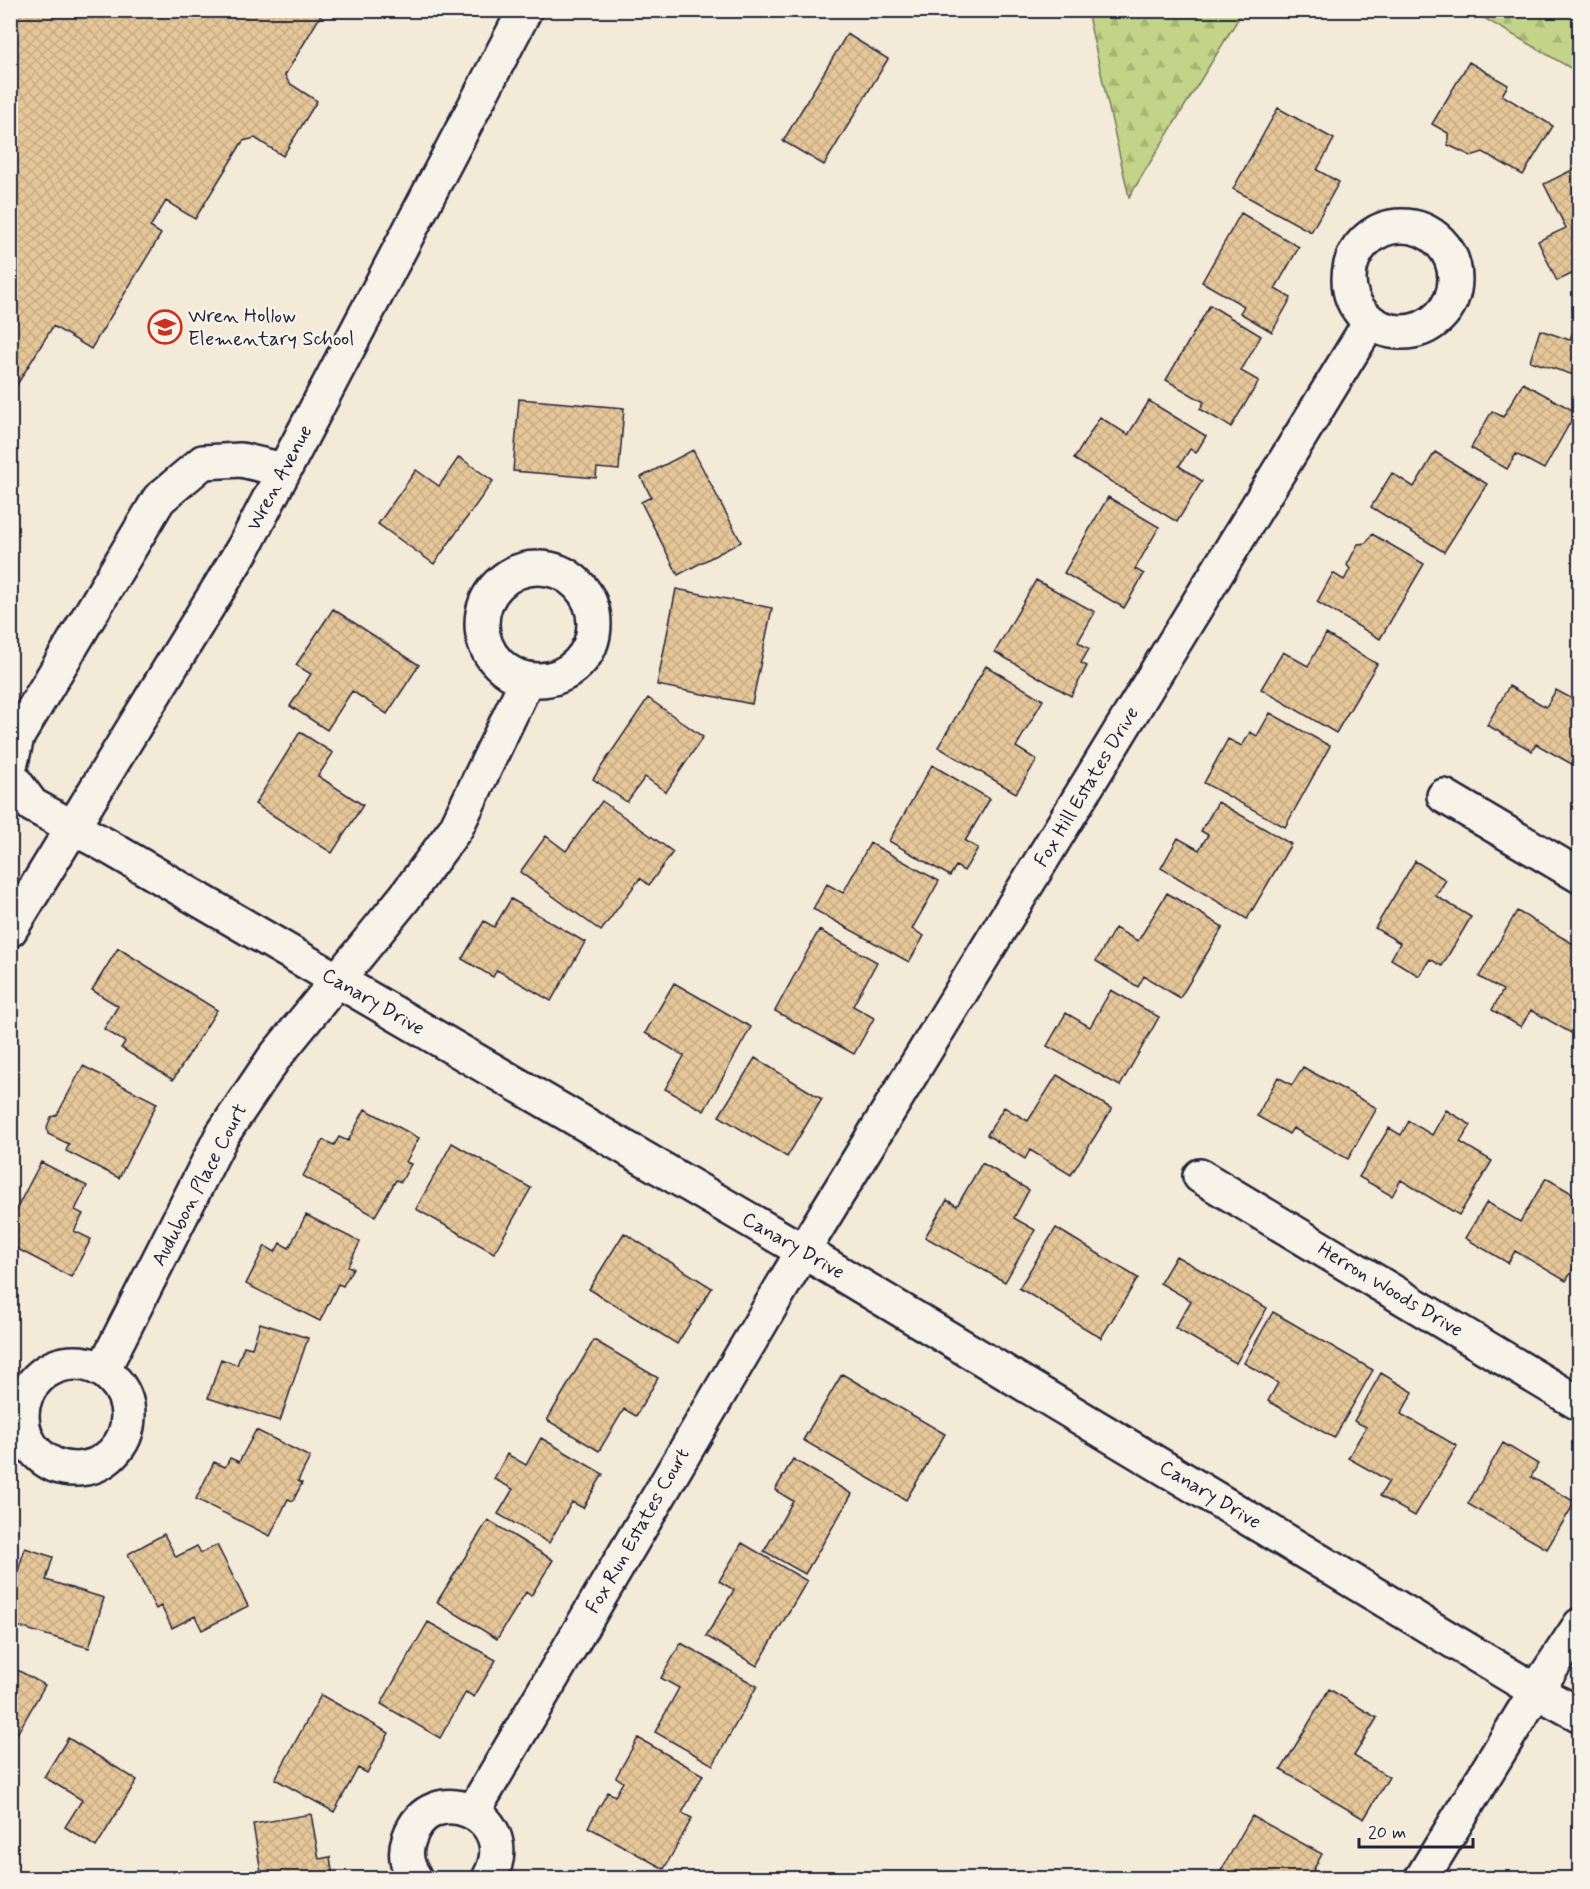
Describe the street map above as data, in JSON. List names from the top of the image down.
{
  "streets": {
    "street": [
      "Wren Avenue",
      "Fox Hill Estates Drive",
      "Canary Drive",
      "Audubon Place Court",
      "Herron Woods Drive",
      "Fox Run Estates Court"
    ]
  },
  "crossings": [
    ["Wren Avenue", "Canary Drive"],
    ["Fox Hill Estates Drive", "Canary Drive"],
    ["Fox Hill Estates Drive", "Fox Run Estates Court"],
    ["Canary Drive", "Audubon Place Court"],
    ["Canary Drive", "Fox Run Estates Court"]
  ],
  "places": {
    "school or university": ["Wren Hollow Elementary School"]
  },
  "scale_bar": "20 m"
}
